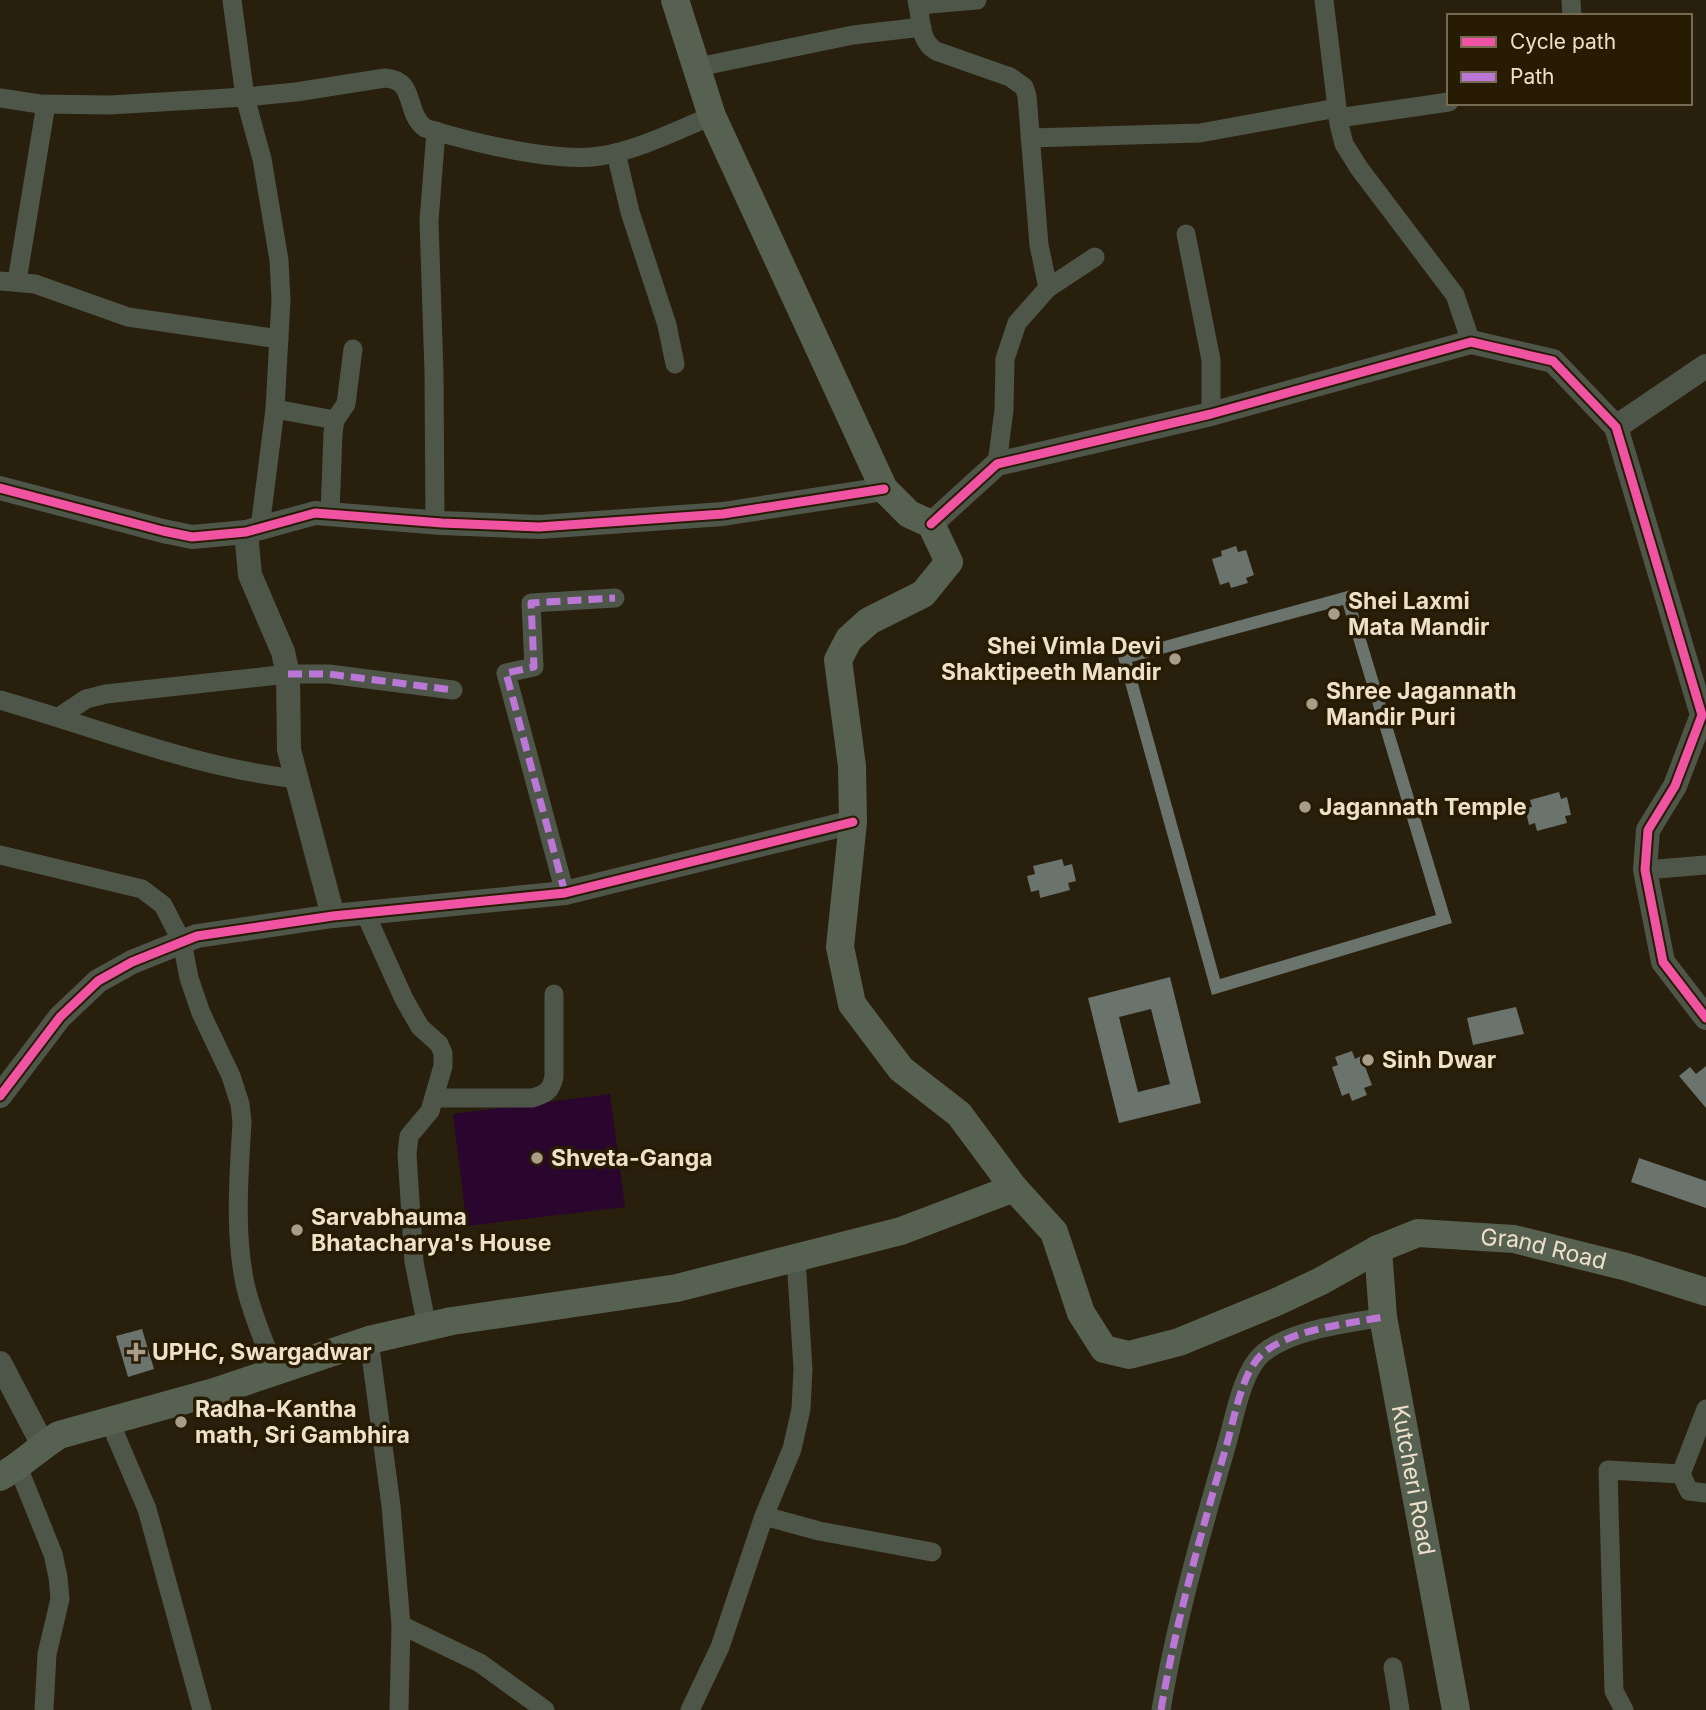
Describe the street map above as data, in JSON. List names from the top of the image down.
{
  "streets": {
    "main road": ["Grand Road", "Kutcheri Road"]
  },
  "crossings": [
    ["Grand Road", "Kutcheri Road"]
  ],
  "places": {
    "other": [
      "Shei Laxmi Mata Mandir",
      "Shei Vimla Devi Shaktipeeth Mandir",
      "Shree Jagannath Mandir Puri",
      "Jagannath Temple",
      "Sinh Dwar",
      "Shveta-Ganga",
      "Sarvabhauma Bhatacharya's House",
      "Radha-Kantha math, Sri Gambhira"
    ],
    "health": ["UPHC, Swargadwar"]
  },
  "legend": ["Cycle path", "Path"]
}
